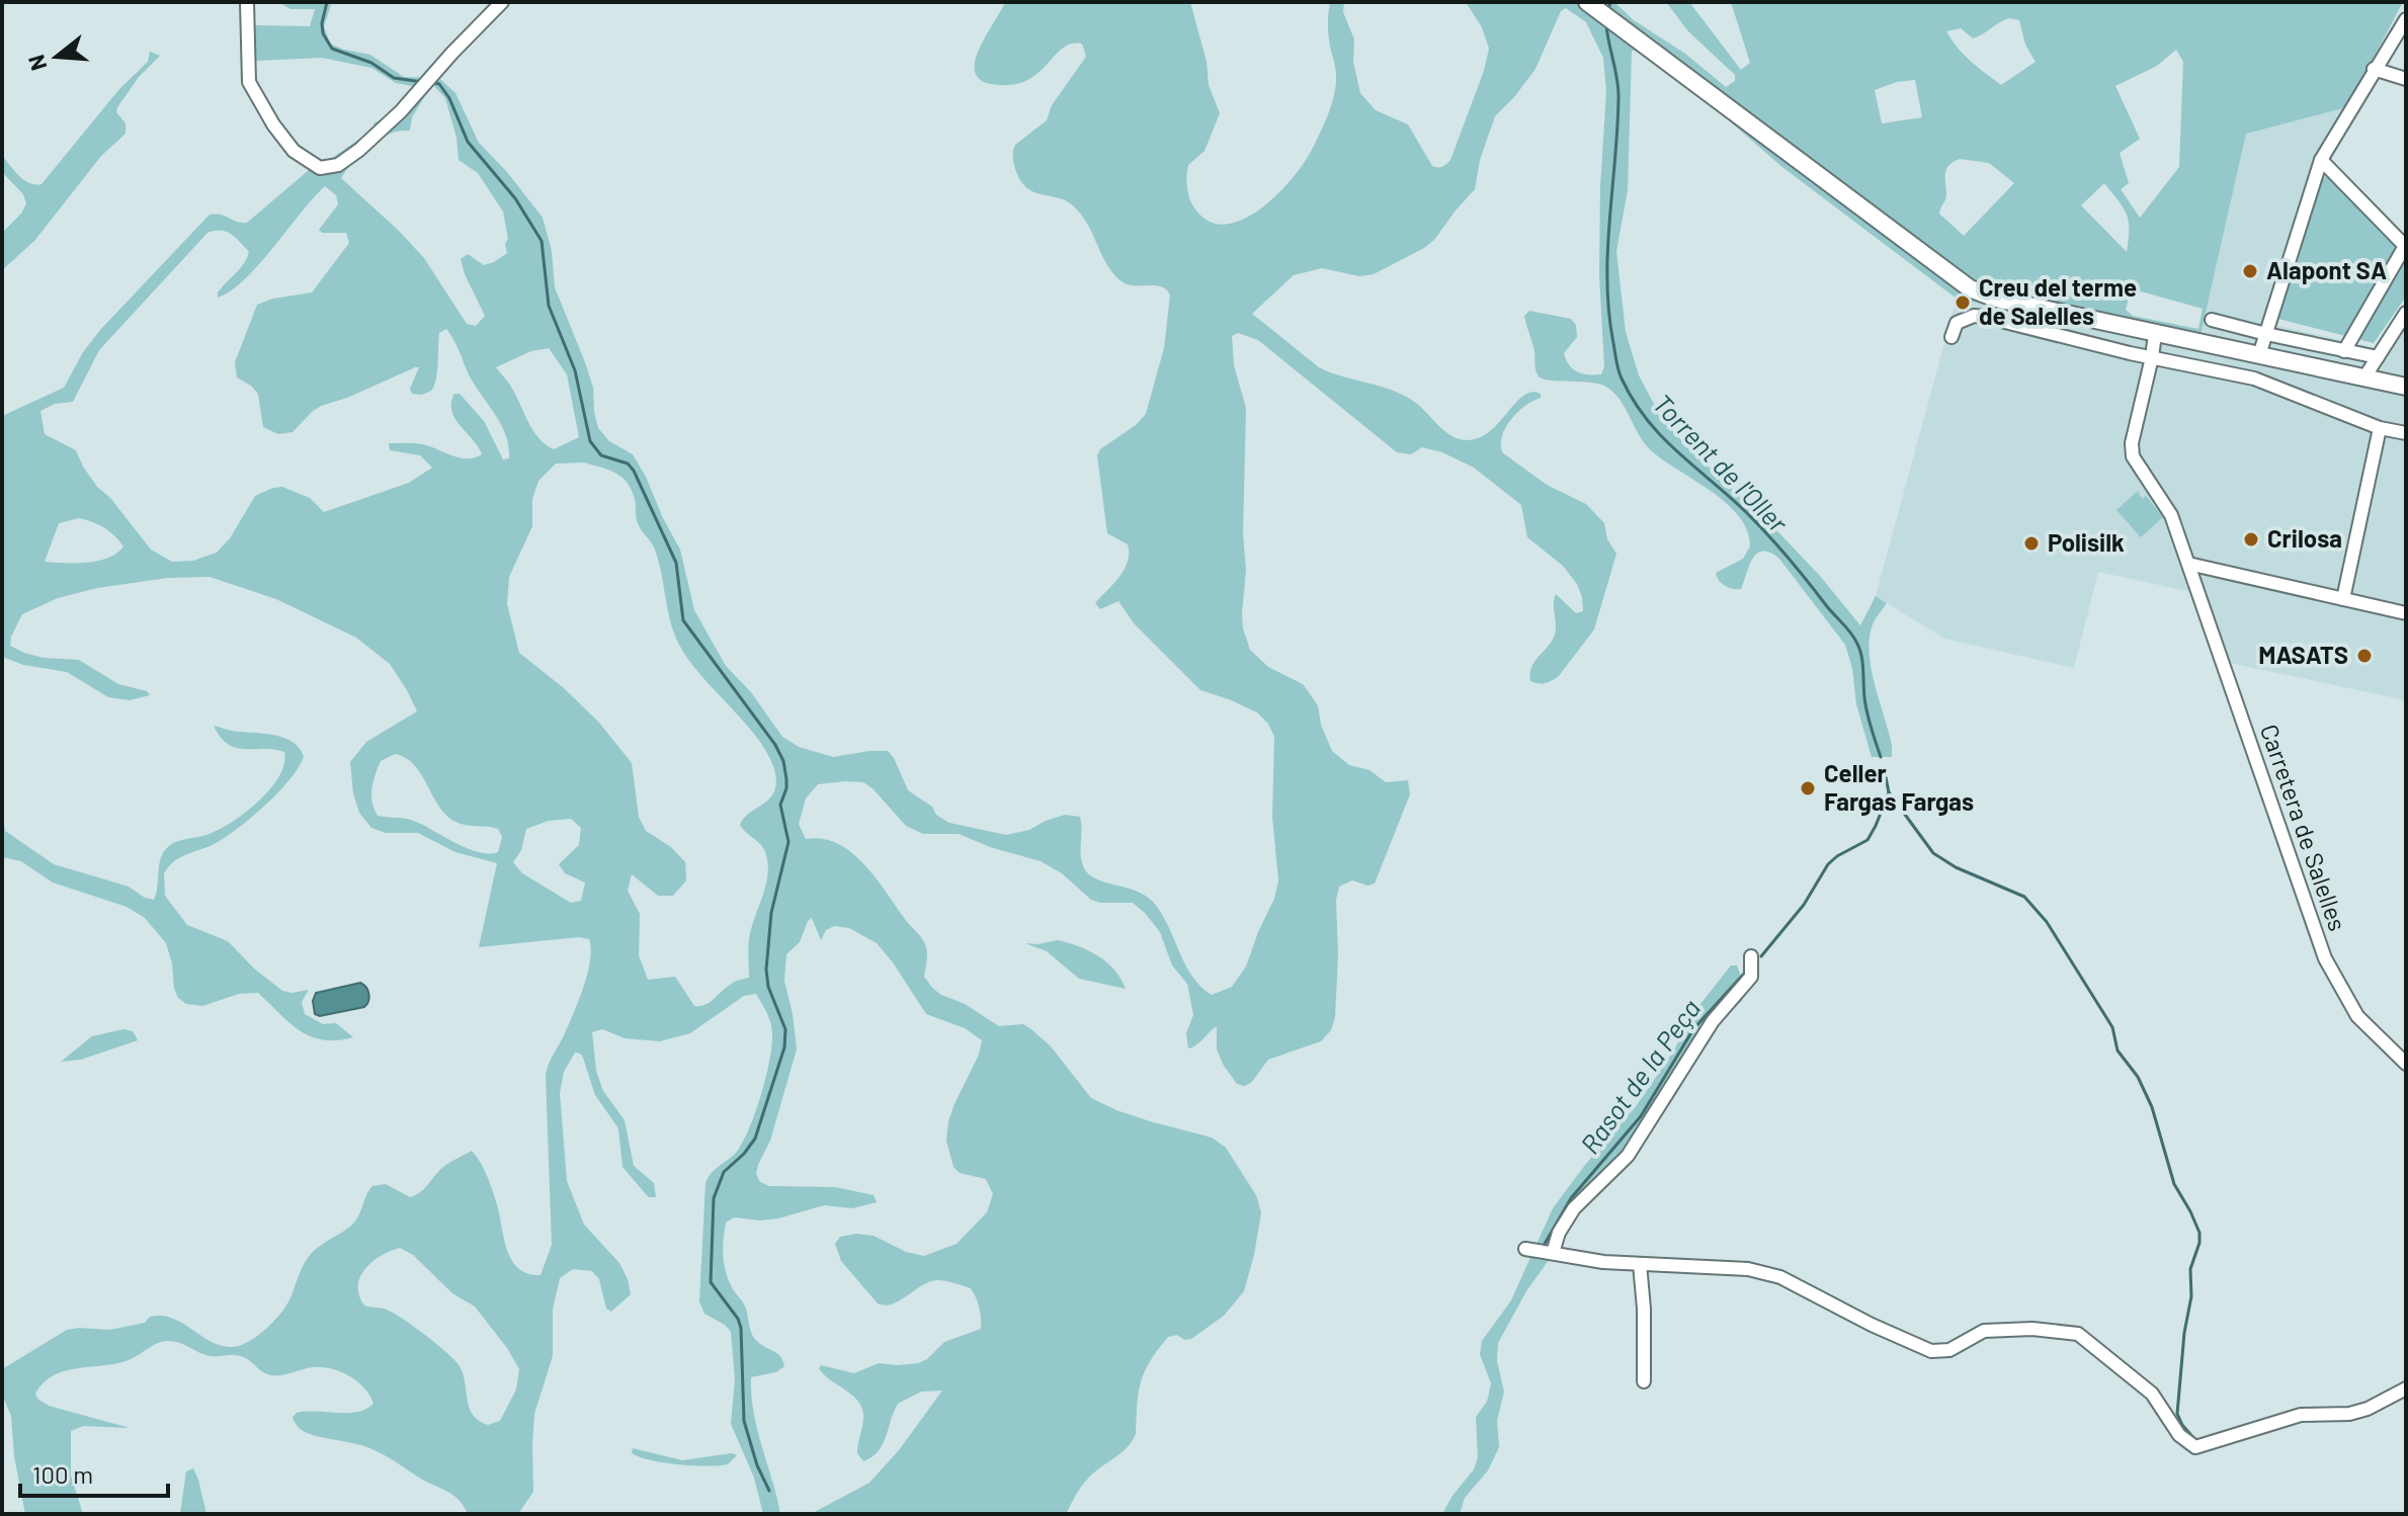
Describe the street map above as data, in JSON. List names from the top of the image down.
{
  "streets": {
    "street": ["Carretera de Salelles"]
  },
  "water": ["Torrent de l'Oller", "Rasot de la Peça"],
  "places": [
    "Alapont SA",
    "Creu del terme de Salelles",
    "Crilosa",
    "Polisilk",
    "MASATS",
    "Celler Fargas Fargas"
  ],
  "scale_bar": "100 m",
  "north": "left"
}
